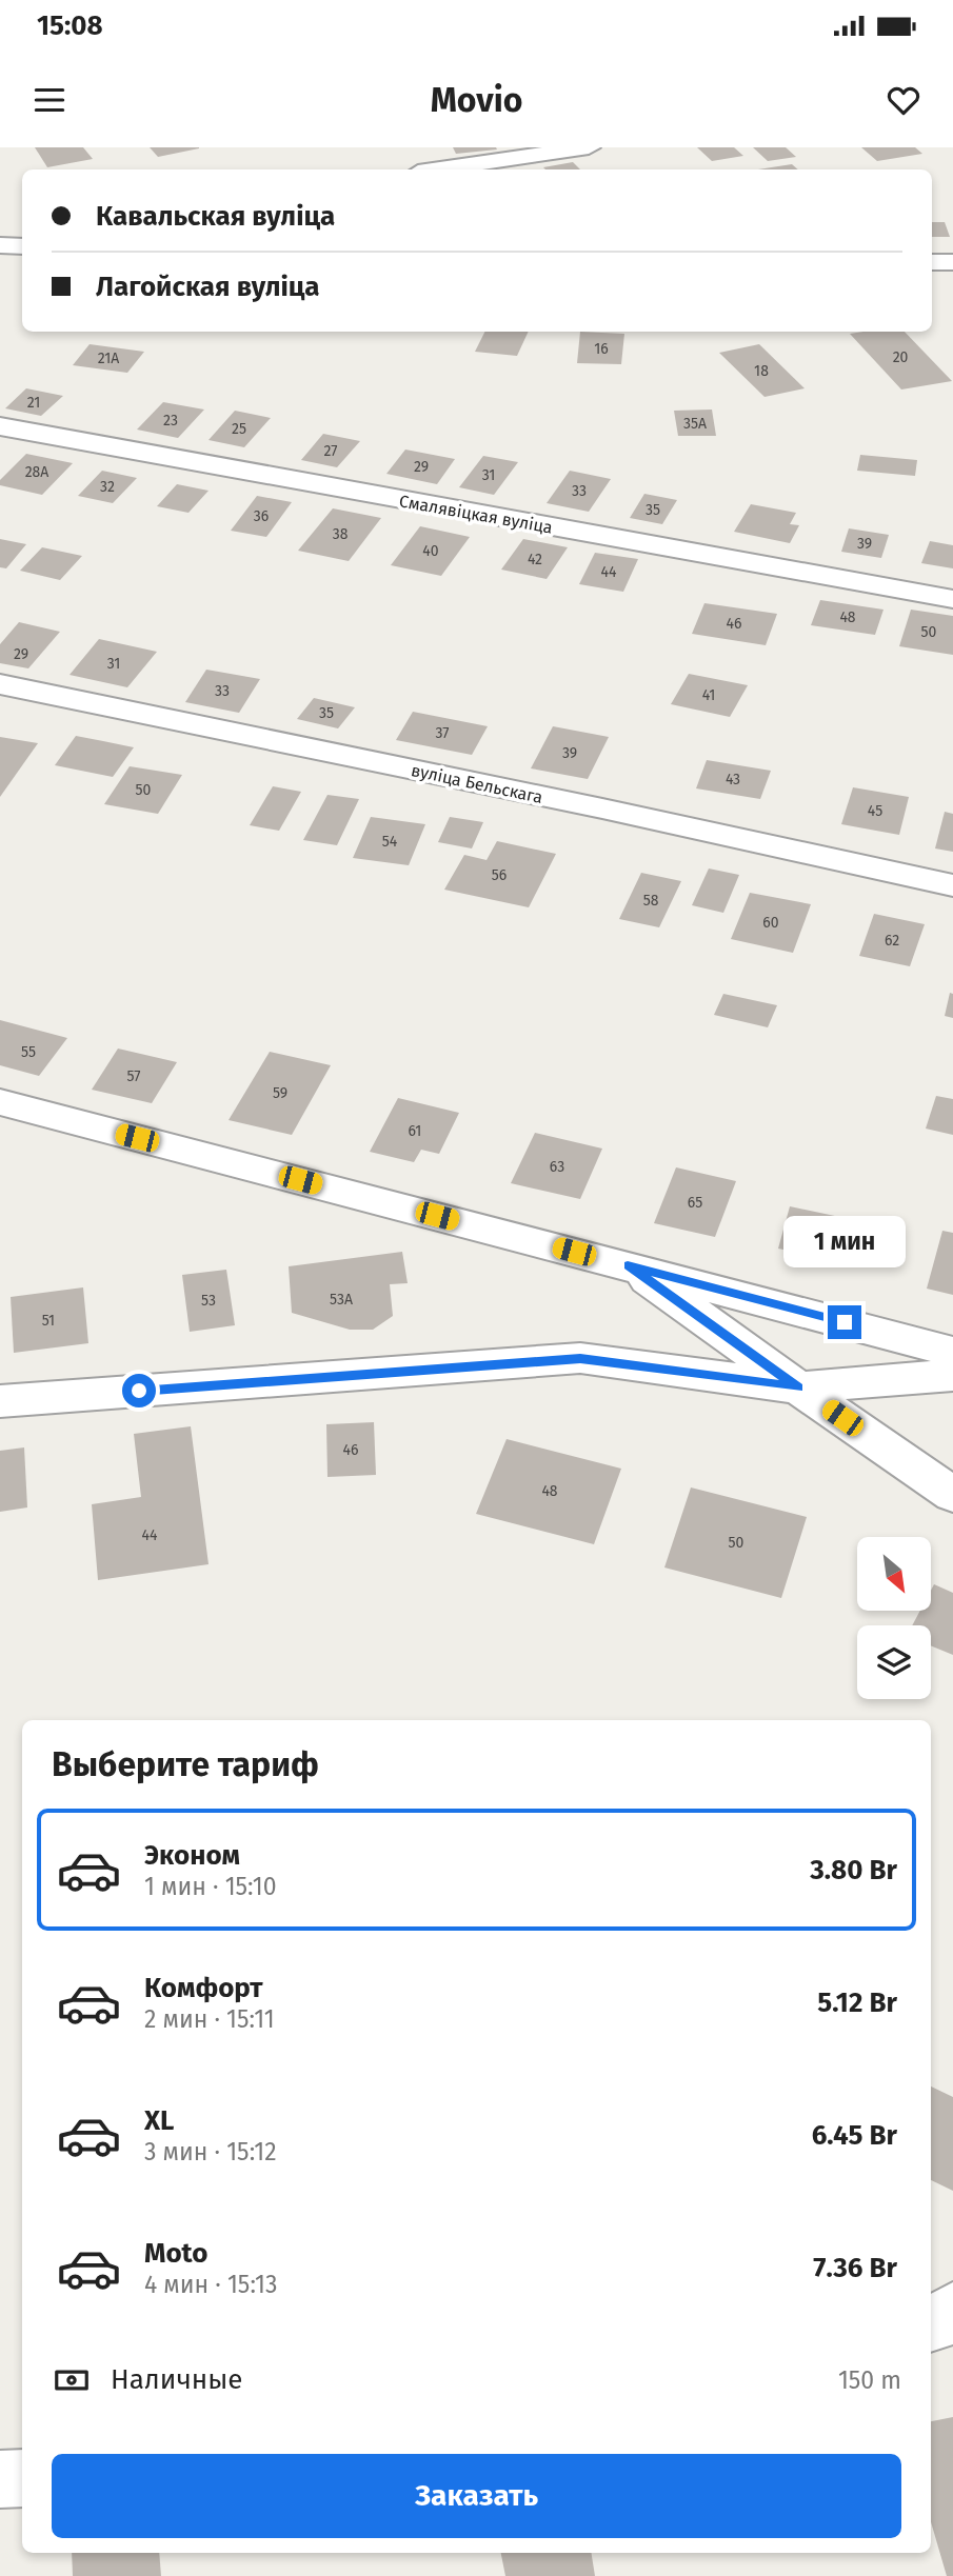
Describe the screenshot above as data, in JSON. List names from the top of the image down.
{
  "streets": {
    "street": ["Смалявіцкая вуліца", "вуліца Бельскага"]
  },
  "house_numbers": [
    "16",
    "20",
    "21А",
    "18",
    "21",
    "23",
    "35А",
    "25",
    "27",
    "29",
    "28А",
    "31",
    "32",
    "33",
    "35",
    "36",
    "38",
    "39",
    "40",
    "42",
    "44",
    "48",
    "46",
    "50",
    "29",
    "31",
    "33",
    "41",
    "35",
    "37",
    "39",
    "43",
    "50",
    "45",
    "54",
    "56",
    "58",
    "60",
    "62",
    "55",
    "57",
    "59",
    "61",
    "63",
    "65",
    "53А",
    "53",
    "51",
    "46",
    "48",
    "44",
    "50"
  ],
  "north": "bottom right",
  "page": {
    "status": "15:08",
    "header": "Movio",
    "banner": ["Кавальская вуліца", "Лагойская вуліца"],
    "bubble": "1 мин",
    "heading": "Выберите тариф",
    "list": [
      {
        "name": "Эконом",
        "note": "1 мин · 15:10",
        "value": "3.80 Br"
      },
      {
        "name": "Комфорт",
        "note": "2 мин · 15:11",
        "value": "5.12 Br"
      },
      {
        "name": "XL",
        "note": "3 мин · 15:12",
        "value": "6.45 Br"
      },
      {
        "name": "Moto",
        "note": "4 мин · 15:13",
        "value": "7.36 Br"
      }
    ],
    "pay": ["Наличные", "150 m"],
    "buttons": "Заказать"
  }
}
